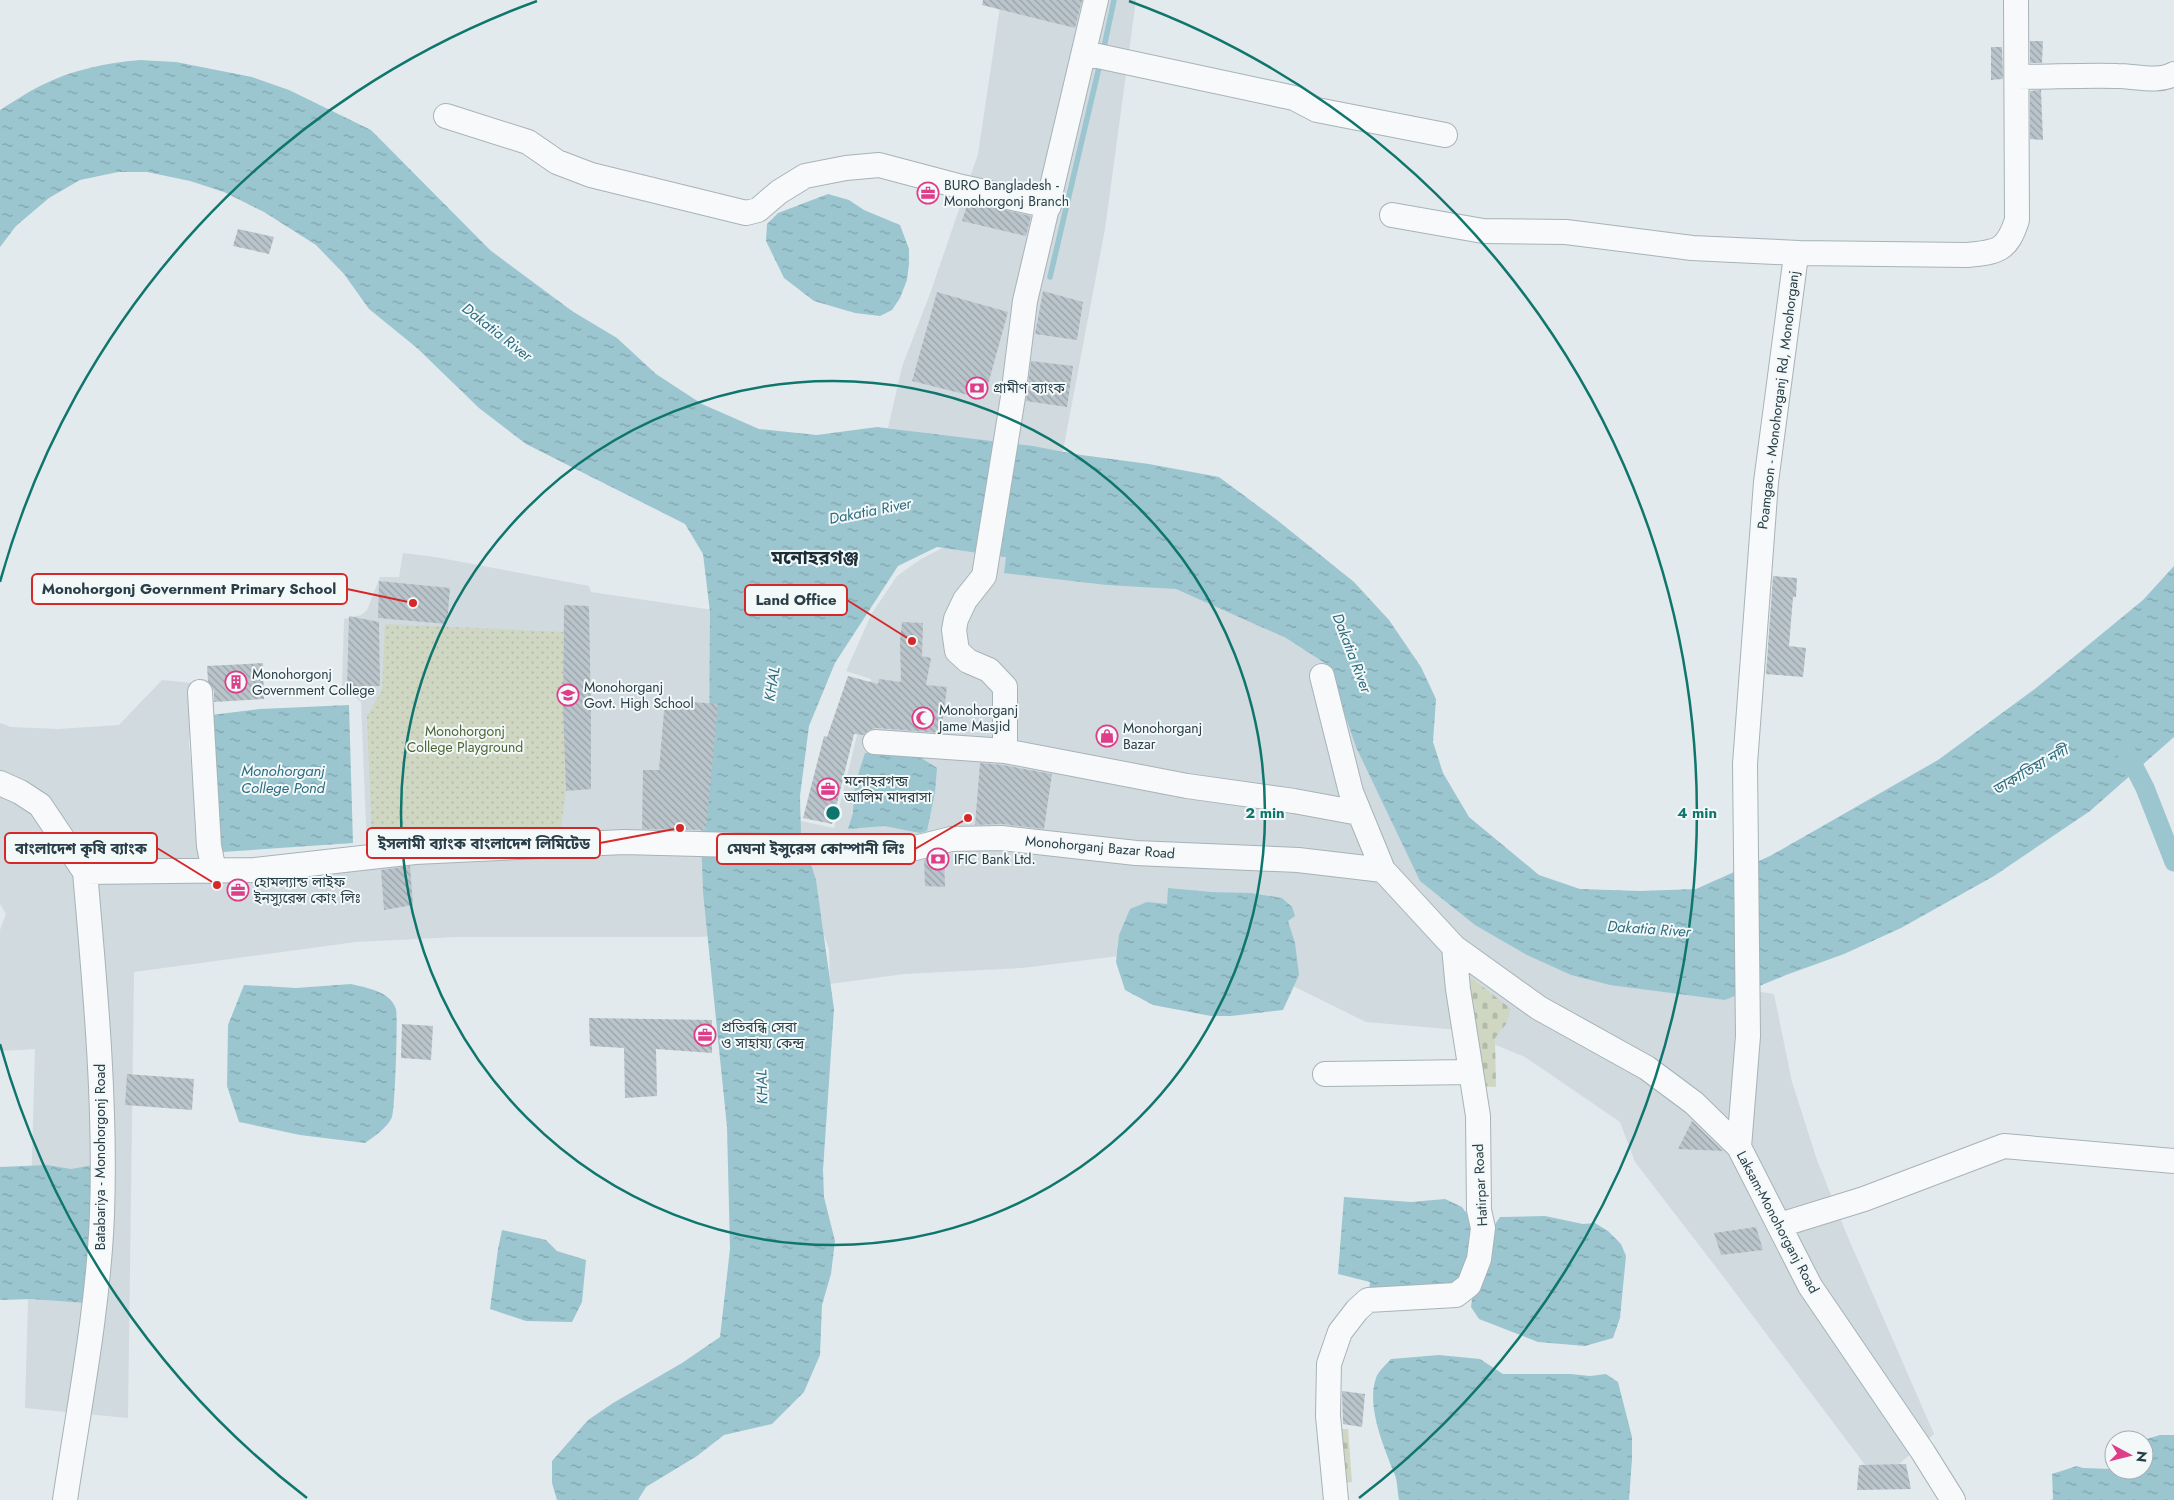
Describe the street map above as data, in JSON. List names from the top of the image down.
{
  "streets": {
    "street": [
      "Poamgaon - Monohorganj Rd, Monohorganj",
      "Monohorganj Bazar Road",
      "Batabariya - Monohorgonj Road",
      "Hatirpar Road",
      "Laksam-Monohorganj Road"
    ]
  },
  "crossings": [
    ["Poamgaon - Monohorganj Rd, Monohorganj", "Laksam-Monohorganj Road"],
    ["Monohorganj Bazar Road", "Batabariya - Monohorgonj Road"],
    ["Monohorganj Bazar Road", "Laksam-Monohorganj Road"],
    ["Hatirpar Road", "Laksam-Monohorganj Road"]
  ],
  "districts": ["মনোহরগঞ্জ"],
  "water": [
    "Dakatia River",
    "KHAL",
    "ডাকাতিয়া নদী",
    "Monohorganj College Pond"
  ],
  "parks": ["Monohorgonj College Playground"],
  "places": {
    "office": [
      "BURO Bangladesh - Monohorgonj Branch",
      "মনোহরগন্জ আলিম মাদরাসা",
      "হোমল্যান্ড লাইফ ইনস্যুরেন্স কোং লিঃ",
      "প্রতিবন্ধি সেবা ও সাহায্য কেন্দ্র"
    ],
    "bank": ["গ্রামীণ ব্যাংক", "IFIC Bank Ltd."],
    "other": [
      "Monohorgonj Government Primary School",
      "Land Office",
      "মেঘনা ইন্সুরেন্স কোম্পানী লিঃ",
      "ইসলামী ব্যাংক বাংলাদেশ লিমিটেড",
      "বাংলাদেশ কৃষি ব্যাংক"
    ],
    "building": ["Monohorgonj Government College"],
    "school or university": ["Monohorganj Govt. High School"],
    "mosque": ["Monohorganj Jame Masjid"],
    "shop": ["Monohorganj Bazar"]
  },
  "north": "right",
  "rings": ["2 min", "4 min"]
}
